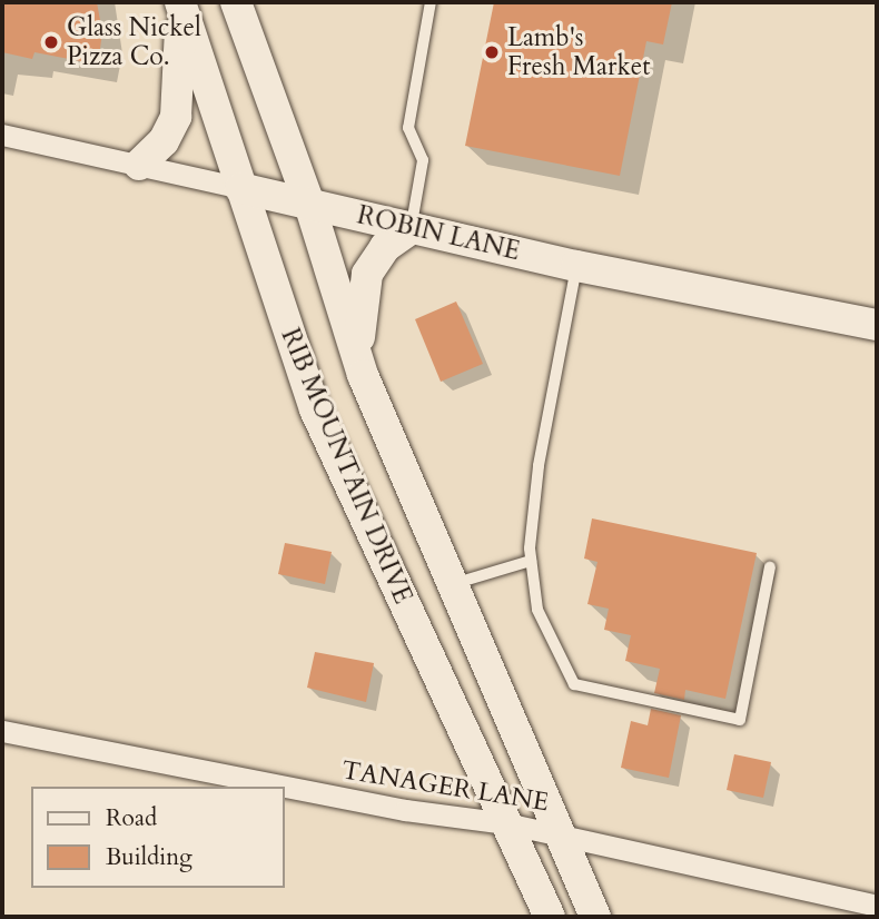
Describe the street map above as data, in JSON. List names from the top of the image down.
{
  "streets": {
    "main road": ["ROBIN LANE", "RIB MOUNTAIN DRIVE"],
    "street": ["TANAGER LANE"]
  },
  "crossings": [
    ["ROBIN LANE", "RIB MOUNTAIN DRIVE"],
    ["RIB MOUNTAIN DRIVE", "TANAGER LANE"]
  ],
  "places": ["Glass Nickel Pizza Co.", "Lamb's Fresh Market"],
  "legend": ["Road", "Building"]
}
